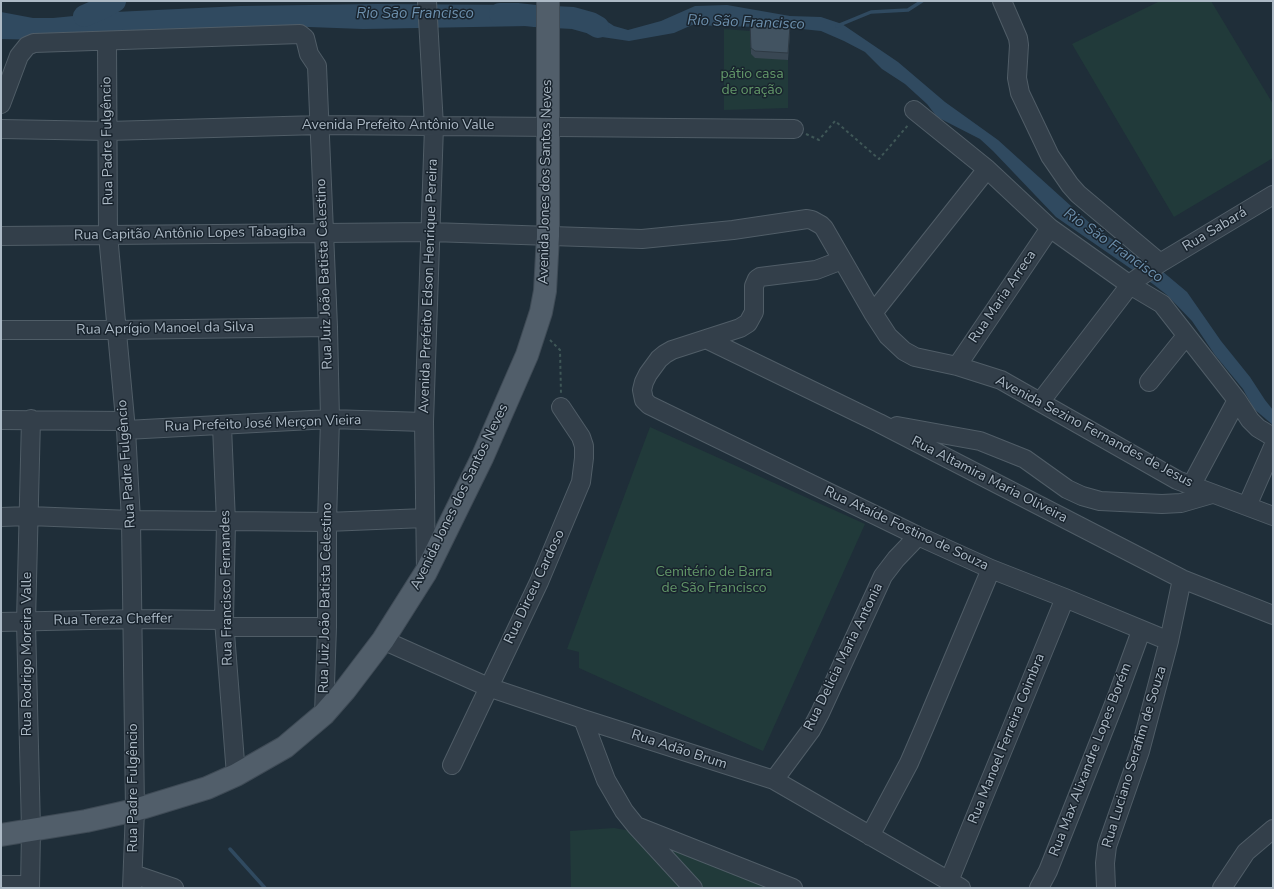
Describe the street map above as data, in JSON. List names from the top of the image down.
{
  "streets": {
    "main road": ["Avenida Jones dos Santos Neves"],
    "street": [
      "Avenida Prefeito Antônio Valle",
      "Rua Padre Fulgêncio",
      "Rua Sabará",
      "Rua Capitão Antônio Lopes Tabagiba",
      "Rua Juiz João Batista Celestino",
      "Avenida Prefeito Edson Henrique Pereira",
      "Rua Maria Arreca",
      "Rua Aprígio Manoel da Silva",
      "Rua Prefeito José Merçon Vieira",
      "Avenida Sezino Fernandes de Jesus",
      "Rua Altamira Maria Oliveira",
      "Rua Ataíde Fostino de Souza",
      "Rua Dirceu Cardoso",
      "Rua Francisco Fernandes",
      "Rua Tereza Cheffer",
      "Rua Rodrigo Moreira Valle",
      "Rua Delicia Maria Antonia",
      "Rua Manoel Ferreira Coimbra",
      "Rua Adão Brum",
      "Rua Luciano Serafim de Souza",
      "Rua Max Alixandre Lopes Borém"
    ]
  },
  "crossings": [
    ["Avenida Prefeito Antônio Valle", "Rua Padre Fulgêncio"],
    ["Avenida Prefeito Antônio Valle", "Avenida Jones dos Santos Neves"],
    ["Avenida Prefeito Antônio Valle", "Rua Juiz João Batista Celestino"],
    ["Avenida Prefeito Antônio Valle", "Avenida Prefeito Edson Henrique Pereira"],
    ["Rua Padre Fulgêncio", "Avenida Jones dos Santos Neves"],
    ["Rua Padre Fulgêncio", "Rua Capitão Antônio Lopes Tabagiba"],
    ["Rua Padre Fulgêncio", "Rua Juiz João Batista Celestino"],
    ["Rua Padre Fulgêncio", "Rua Aprígio Manoel da Silva"],
    ["Rua Padre Fulgêncio", "Rua Prefeito José Merçon Vieira"],
    ["Rua Padre Fulgêncio", "Rua Tereza Cheffer"],
    ["Avenida Jones dos Santos Neves", "Rua Capitão Antônio Lopes Tabagiba"],
    ["Avenida Jones dos Santos Neves", "Rua Juiz João Batista Celestino"],
    ["Avenida Jones dos Santos Neves", "Avenida Prefeito Edson Henrique Pereira"],
    ["Avenida Jones dos Santos Neves", "Rua Francisco Fernandes"],
    ["Avenida Jones dos Santos Neves", "Rua Rodrigo Moreira Valle"],
    ["Avenida Jones dos Santos Neves", "Rua Adão Brum"],
    ["Rua Capitão Antônio Lopes Tabagiba", "Rua Juiz João Batista Celestino"],
    ["Rua Capitão Antônio Lopes Tabagiba", "Avenida Prefeito Edson Henrique Pereira"],
    ["Rua Capitão Antônio Lopes Tabagiba", "Avenida Sezino Fernandes de Jesus"],
    ["Rua Juiz João Batista Celestino", "Rua Aprígio Manoel da Silva"],
    ["Rua Juiz João Batista Celestino", "Rua Prefeito José Merçon Vieira"],
    ["Rua Juiz João Batista Celestino", "Rua Tereza Cheffer"],
    ["Avenida Prefeito Edson Henrique Pereira", "Rua Prefeito José Merçon Vieira"],
    ["Rua Maria Arreca", "Avenida Sezino Fernandes de Jesus"],
    ["Rua Prefeito José Merçon Vieira", "Rua Francisco Fernandes"],
    ["Rua Prefeito José Merçon Vieira", "Rua Rodrigo Moreira Valle"],
    ["Rua Altamira Maria Oliveira", "Rua Ataíde Fostino de Souza"],
    ["Rua Altamira Maria Oliveira", "Rua Luciano Serafim de Souza"],
    ["Rua Ataíde Fostino de Souza", "Rua Delicia Maria Antonia"],
    ["Rua Ataíde Fostino de Souza", "Rua Manoel Ferreira Coimbra"],
    ["Rua Ataíde Fostino de Souza", "Rua Luciano Serafim de Souza"],
    ["Rua Ataíde Fostino de Souza", "Rua Max Alixandre Lopes Borém"],
    ["Rua Dirceu Cardoso", "Rua Adão Brum"],
    ["Rua Francisco Fernandes", "Rua Tereza Cheffer"],
    ["Rua Tereza Cheffer", "Rua Rodrigo Moreira Valle"],
    ["Rua Delicia Maria Antonia", "Rua Adão Brum"],
    ["Rua Manoel Ferreira Coimbra", "Rua Adão Brum"]
  ],
  "water": ["Rio São Francisco"],
  "parks": ["pátio casa de oração", "Cemitério de Barra de São Francisco"]
}
